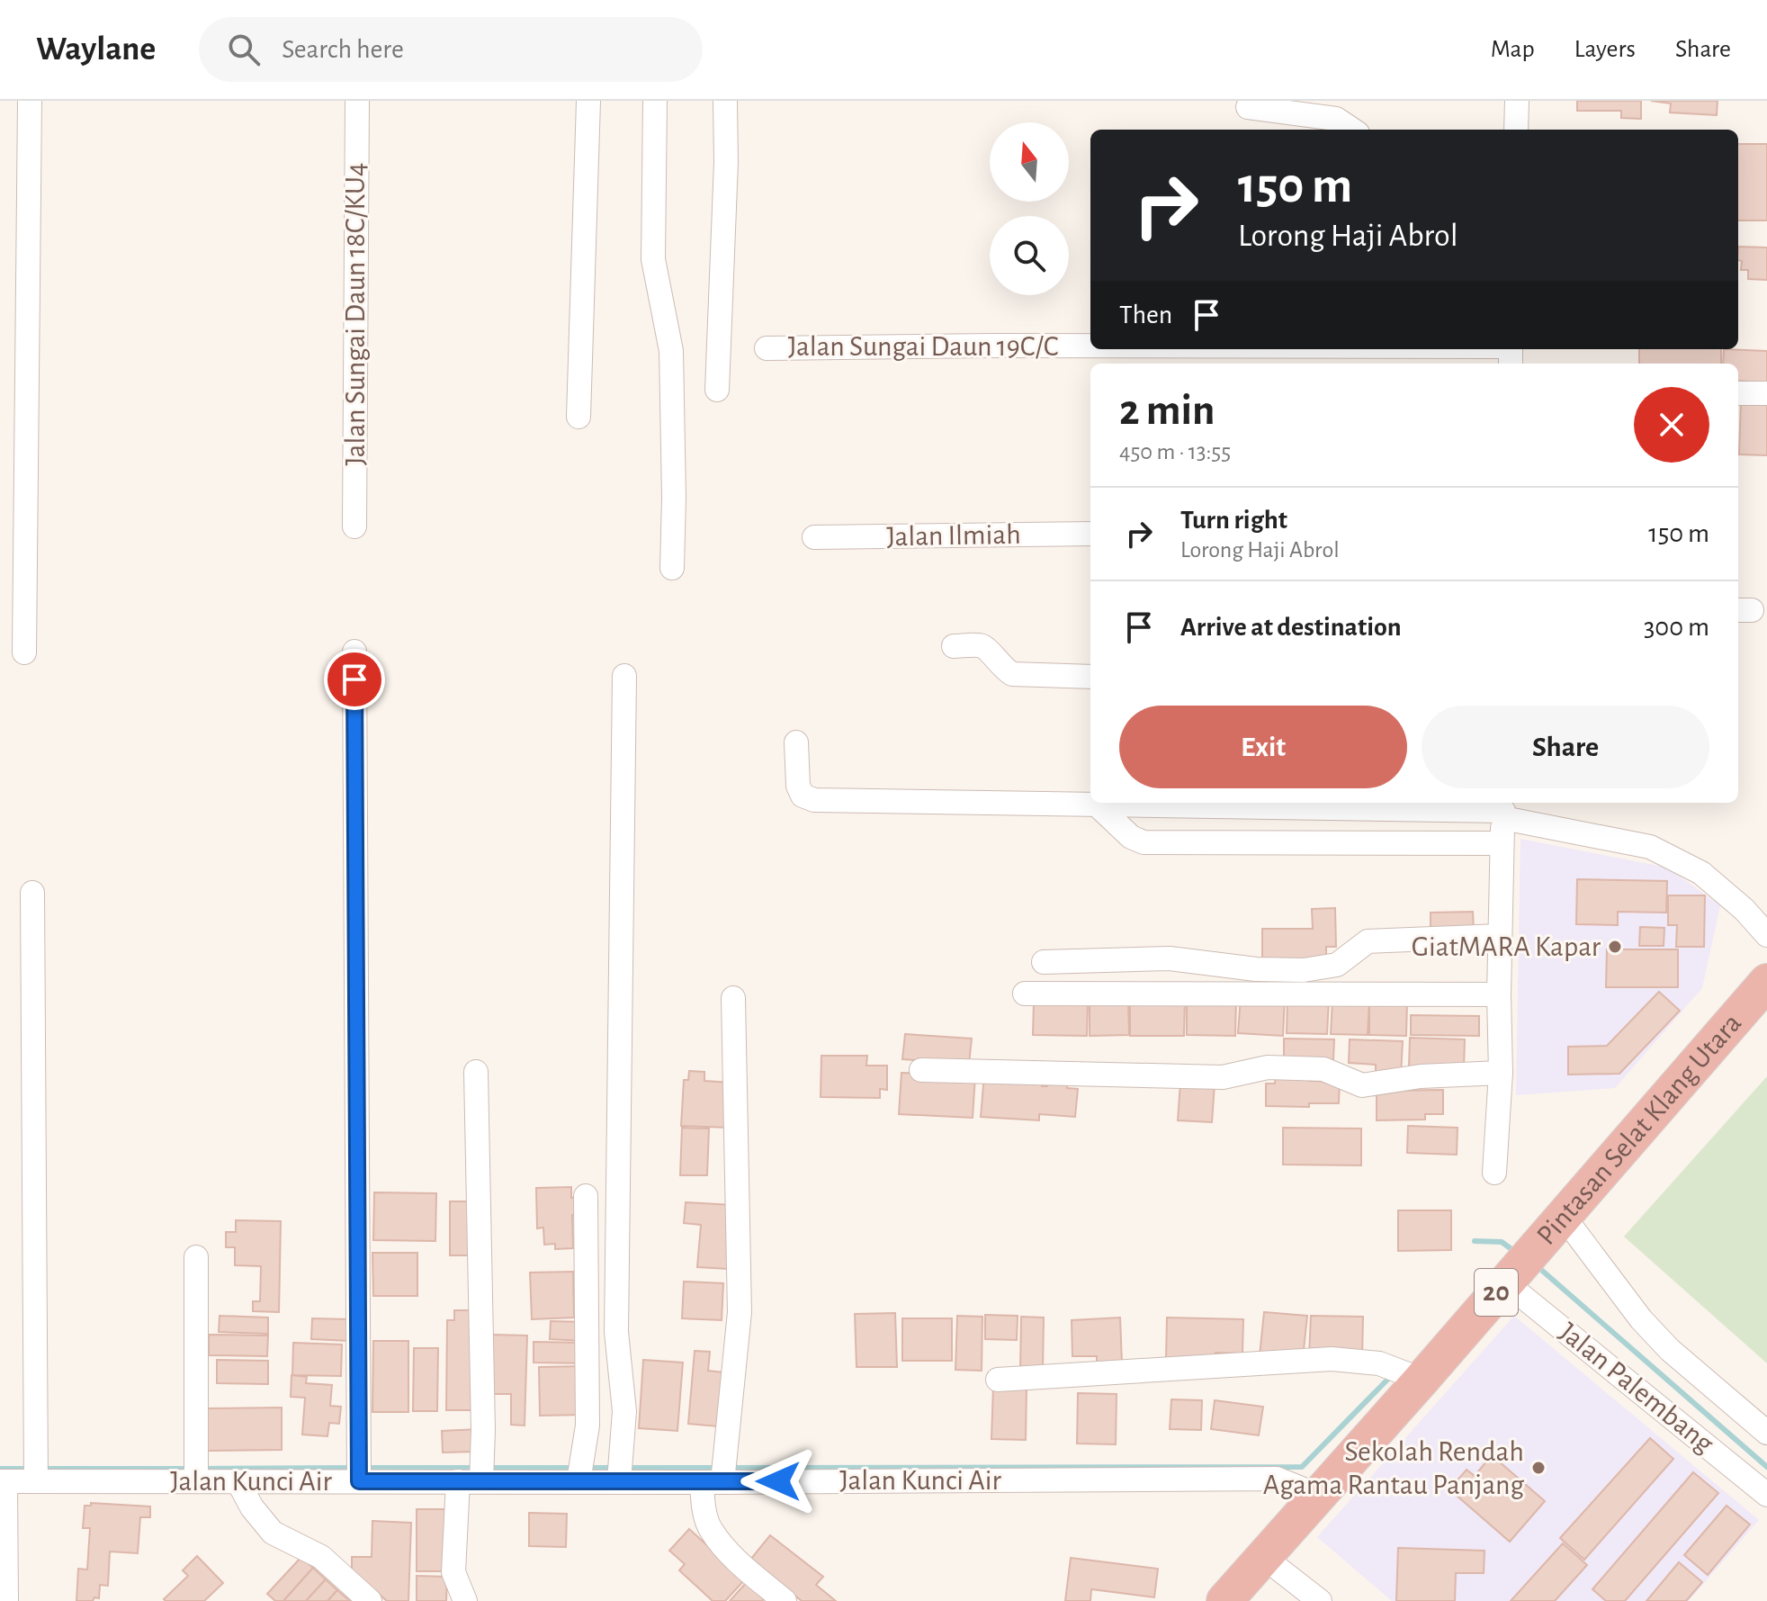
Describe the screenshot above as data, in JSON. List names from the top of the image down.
{
  "streets": {
    "highway": ["Pintasan Selat Klang Utara", "20"],
    "street": [
      "Jalan Sungai Daun 18C/KU4",
      "Jalan Sungai Daun 19C/C",
      "Jalan Ilmiah",
      "Jalan Palembang",
      "Jalan Kunci Air"
    ]
  },
  "crossings": [
    ["Pintasan Selat Klang Utara", "Jalan Palembang"],
    ["Pintasan Selat Klang Utara", "Jalan Kunci Air"]
  ],
  "places": ["GiatMARA Kapar", "Sekolah Rendah Agama Rantau Panjang"],
  "north": "top",
  "page": {
    "header": "Waylane",
    "search": "Search here",
    "nav": ["Map", "Layers", "Share"],
    "turn": ["150 m", "Lorong Haji Abrol"],
    "then": "Then",
    "heading": ["2 min", "450 m · 13:55"],
    "list": [
      {
        "name": "Turn right",
        "note": "Lorong Haji Abrol",
        "value": "150 m"
      },
      {
        "name": "Arrive at destination",
        "value": "300 m"
      }
    ],
    "buttons": ["Exit", "Share"]
  }
}
